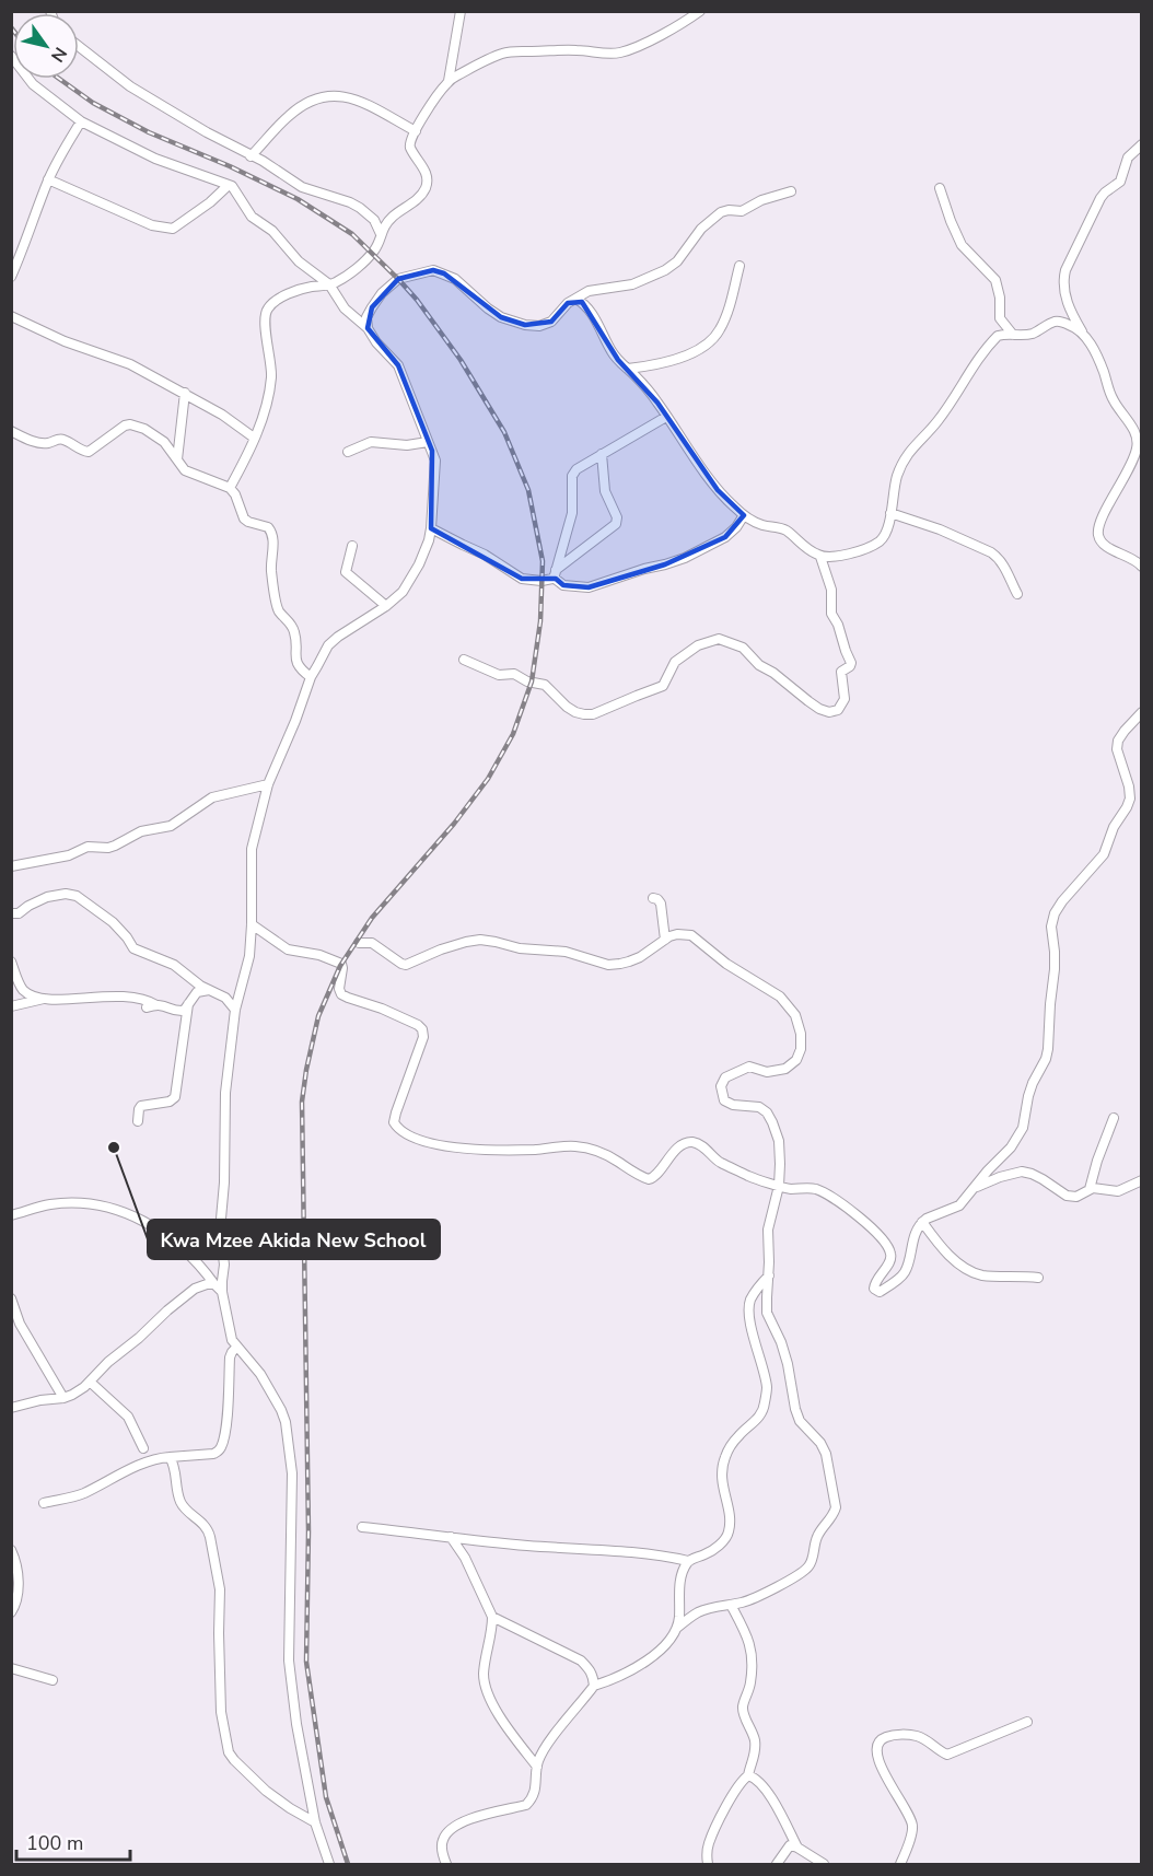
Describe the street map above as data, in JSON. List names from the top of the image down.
{
  "places": ["Kwa Mzee Akida New School"],
  "scale_bar": "100 m",
  "north": "bottom right"
}
